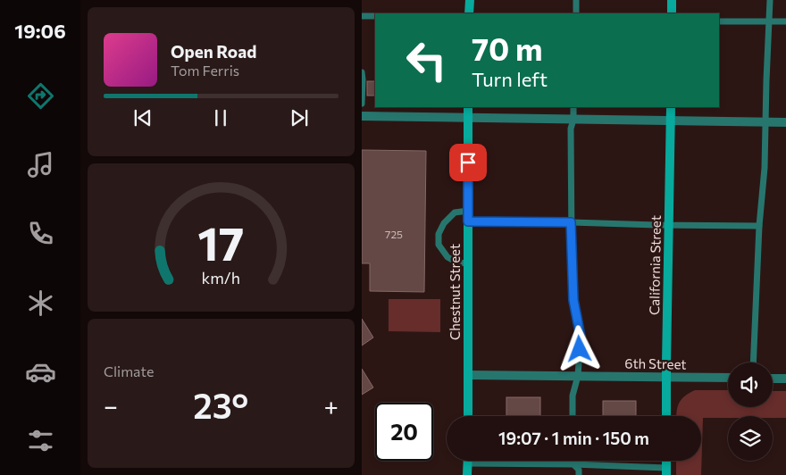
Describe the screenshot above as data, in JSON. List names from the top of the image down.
{
  "streets": {
    "street": ["California Street", "Chestnut Street", "6th Street"]
  },
  "crossings": [
    ["California Street", "6th Street"],
    ["Chestnut Street", "6th Street"]
  ],
  "house_numbers": ["725"],
  "page": {
    "tabs": "19:06",
    "turn": ["70 m", "Turn left"],
    "song": ["Open Road", "Tom Ferris"],
    "tile": "Climate",
    "heat": ["−", "23°", "+"],
    "limit": "20",
    "trip": "19:07 · 1 min · 150 m",
    "gauge": ["17", "km/h"]
  }
}
